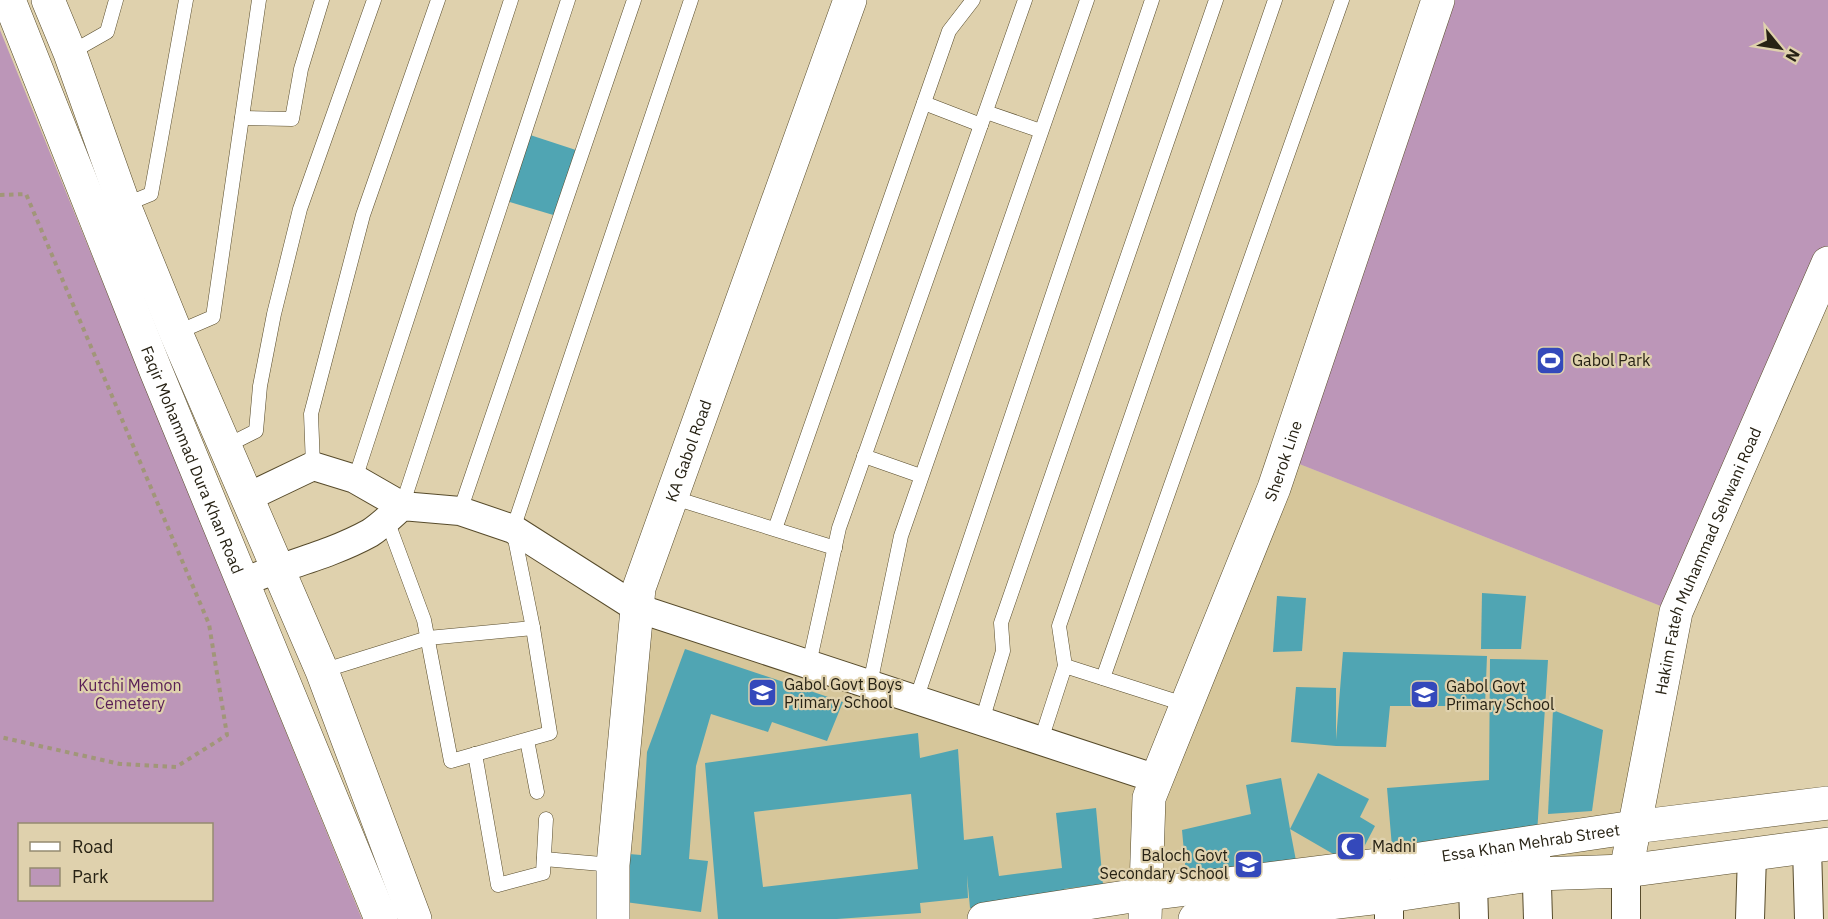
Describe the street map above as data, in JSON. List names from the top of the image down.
{
  "streets": {
    "main road": [
      "KA Gabol Road",
      "Faqir Mohammad Dura Khan Road",
      "Sherok Line",
      "Hakim Fateh Muhammad Sehwani Road",
      "Essa Khan Mehrab Street"
    ]
  },
  "crossings": [
    ["Sherok Line", "Essa Khan Mehrab Street"],
    ["Hakim Fateh Muhammad Sehwani Road", "Essa Khan Mehrab Street"]
  ],
  "parks": ["Kutchi Memon Cemetery"],
  "places": {
    "sports": ["Gabol Park"],
    "school or university": ["Gabol Govt Boys Primary School", "Gabol Govt Primary School", "Baloch Govt Secondary School"],
    "mosque": ["Madni"]
  },
  "legend": ["Road", "Park"],
  "north": "bottom right"
}
